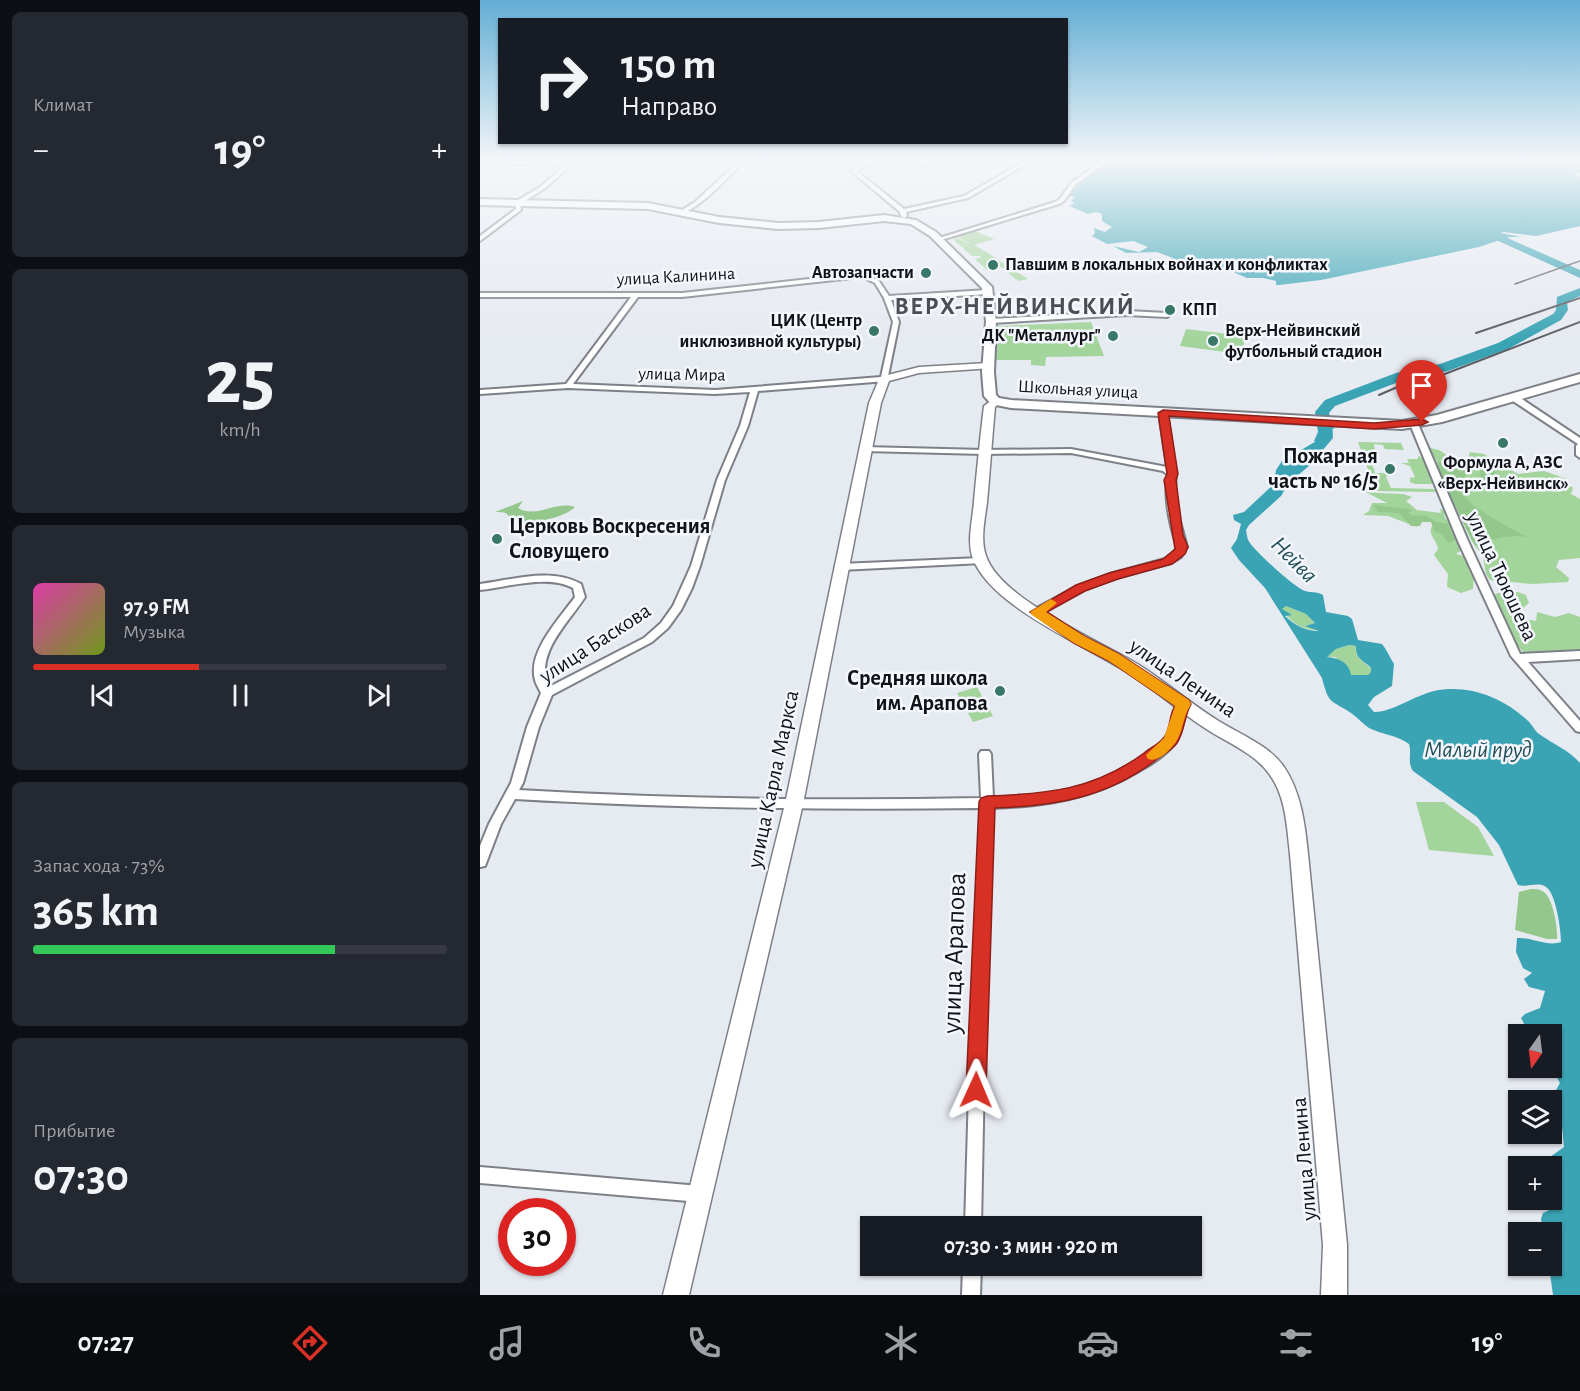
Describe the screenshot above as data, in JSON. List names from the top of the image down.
{
  "streets": {
    "main road": ["Школьная улица"],
    "street": [
      "улица Калинина",
      "улица Мира",
      "улица Тююшева",
      "улица Баскова",
      "улица Ленина",
      "улица Карла Маркса",
      "улица Арапова"
    ]
  },
  "crossings": [
    ["улица Калинина", "улица Карла Маркса"],
    ["улица Мира", "улица Баскова"],
    ["улица Мира", "улица Карла Маркса"],
    ["Школьная улица", "улица Тююшева"]
  ],
  "districts": ["ВЕРХ-НЕЙВИНСКИЙ"],
  "water": ["Нейва", "Малый пруд"],
  "places": [
    "Павшим в локальных войнах и конфликтах",
    "Автозапчасти",
    "КПП",
    "ЦИК (Центр инклюзивной культуры)",
    "ДК \"Металлург\"",
    "Верх-Нейвинский футбольный стадион",
    "Формула А, АЗС «Верх-Нейвинск»",
    "Пожарная часть № 16/5",
    "Церковь Воскресения Словущего",
    "Средняя школа им. Арапова"
  ],
  "north": "bottom",
  "page": {
    "tile": [
      "Климат",
      ["25", "km/h"],
      ["Запас хода · 73%", "365 km"],
      ["Прибытие", "07:30"]
    ],
    "turn": ["150 m", "Направо"],
    "heat": ["−", "19°", "+"],
    "song": ["97.9 FM", "Музыка"],
    "map_buttons": ["+", "−"],
    "limit": "30",
    "trip": "07:30 · 3 мин · 920 m",
    "tabs": ["07:27", "19°"]
  }
}
